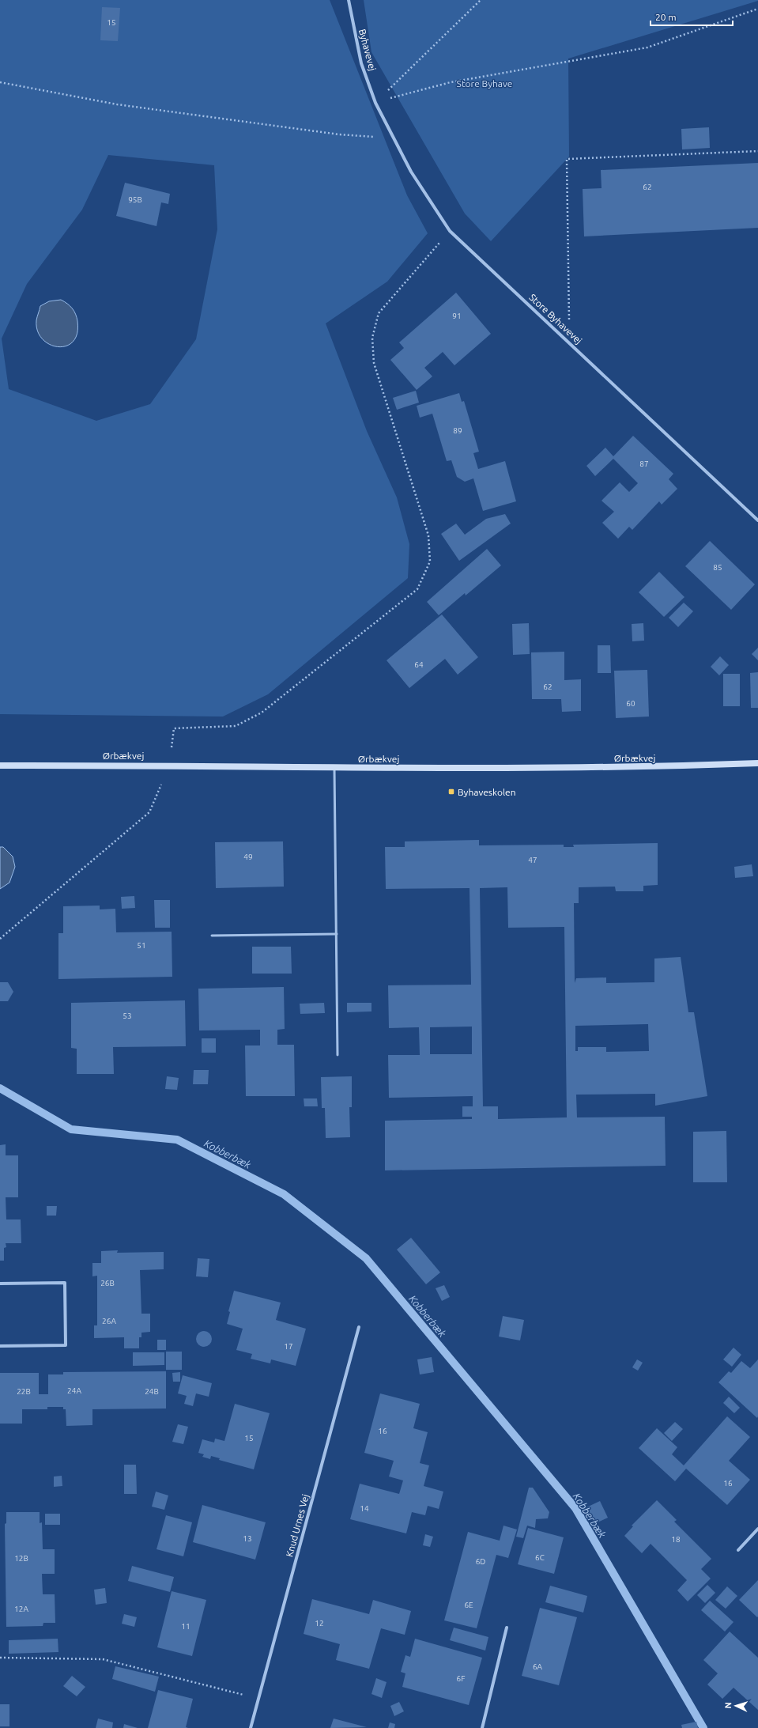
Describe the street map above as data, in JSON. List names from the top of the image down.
{
  "streets": {
    "street": [
      "Byhavevej",
      "Store Byhavevej",
      "Ørbækvej",
      "Knud Urnes Vej"
    ]
  },
  "crossings": [
    ["Byhavevej", "Store Byhavevej"]
  ],
  "water": ["Kobberbæk"],
  "parks": ["Store Byhave"],
  "places": {
    "transit": ["Byhaveskolen"]
  },
  "house_numbers": [
    "15",
    "62",
    "95B",
    "91",
    "89",
    "87",
    "85",
    "64",
    "62",
    "60",
    "49",
    "47",
    "51",
    "53",
    "26B",
    "26A",
    "17",
    "24A",
    "22B",
    "24B",
    "16",
    "15",
    "16",
    "14",
    "13",
    "18",
    "6C",
    "12B",
    "6D",
    "6E",
    "12A",
    "12",
    "11",
    "6A",
    "6F"
  ],
  "scale_bar": "20 m",
  "north": "left"
}
